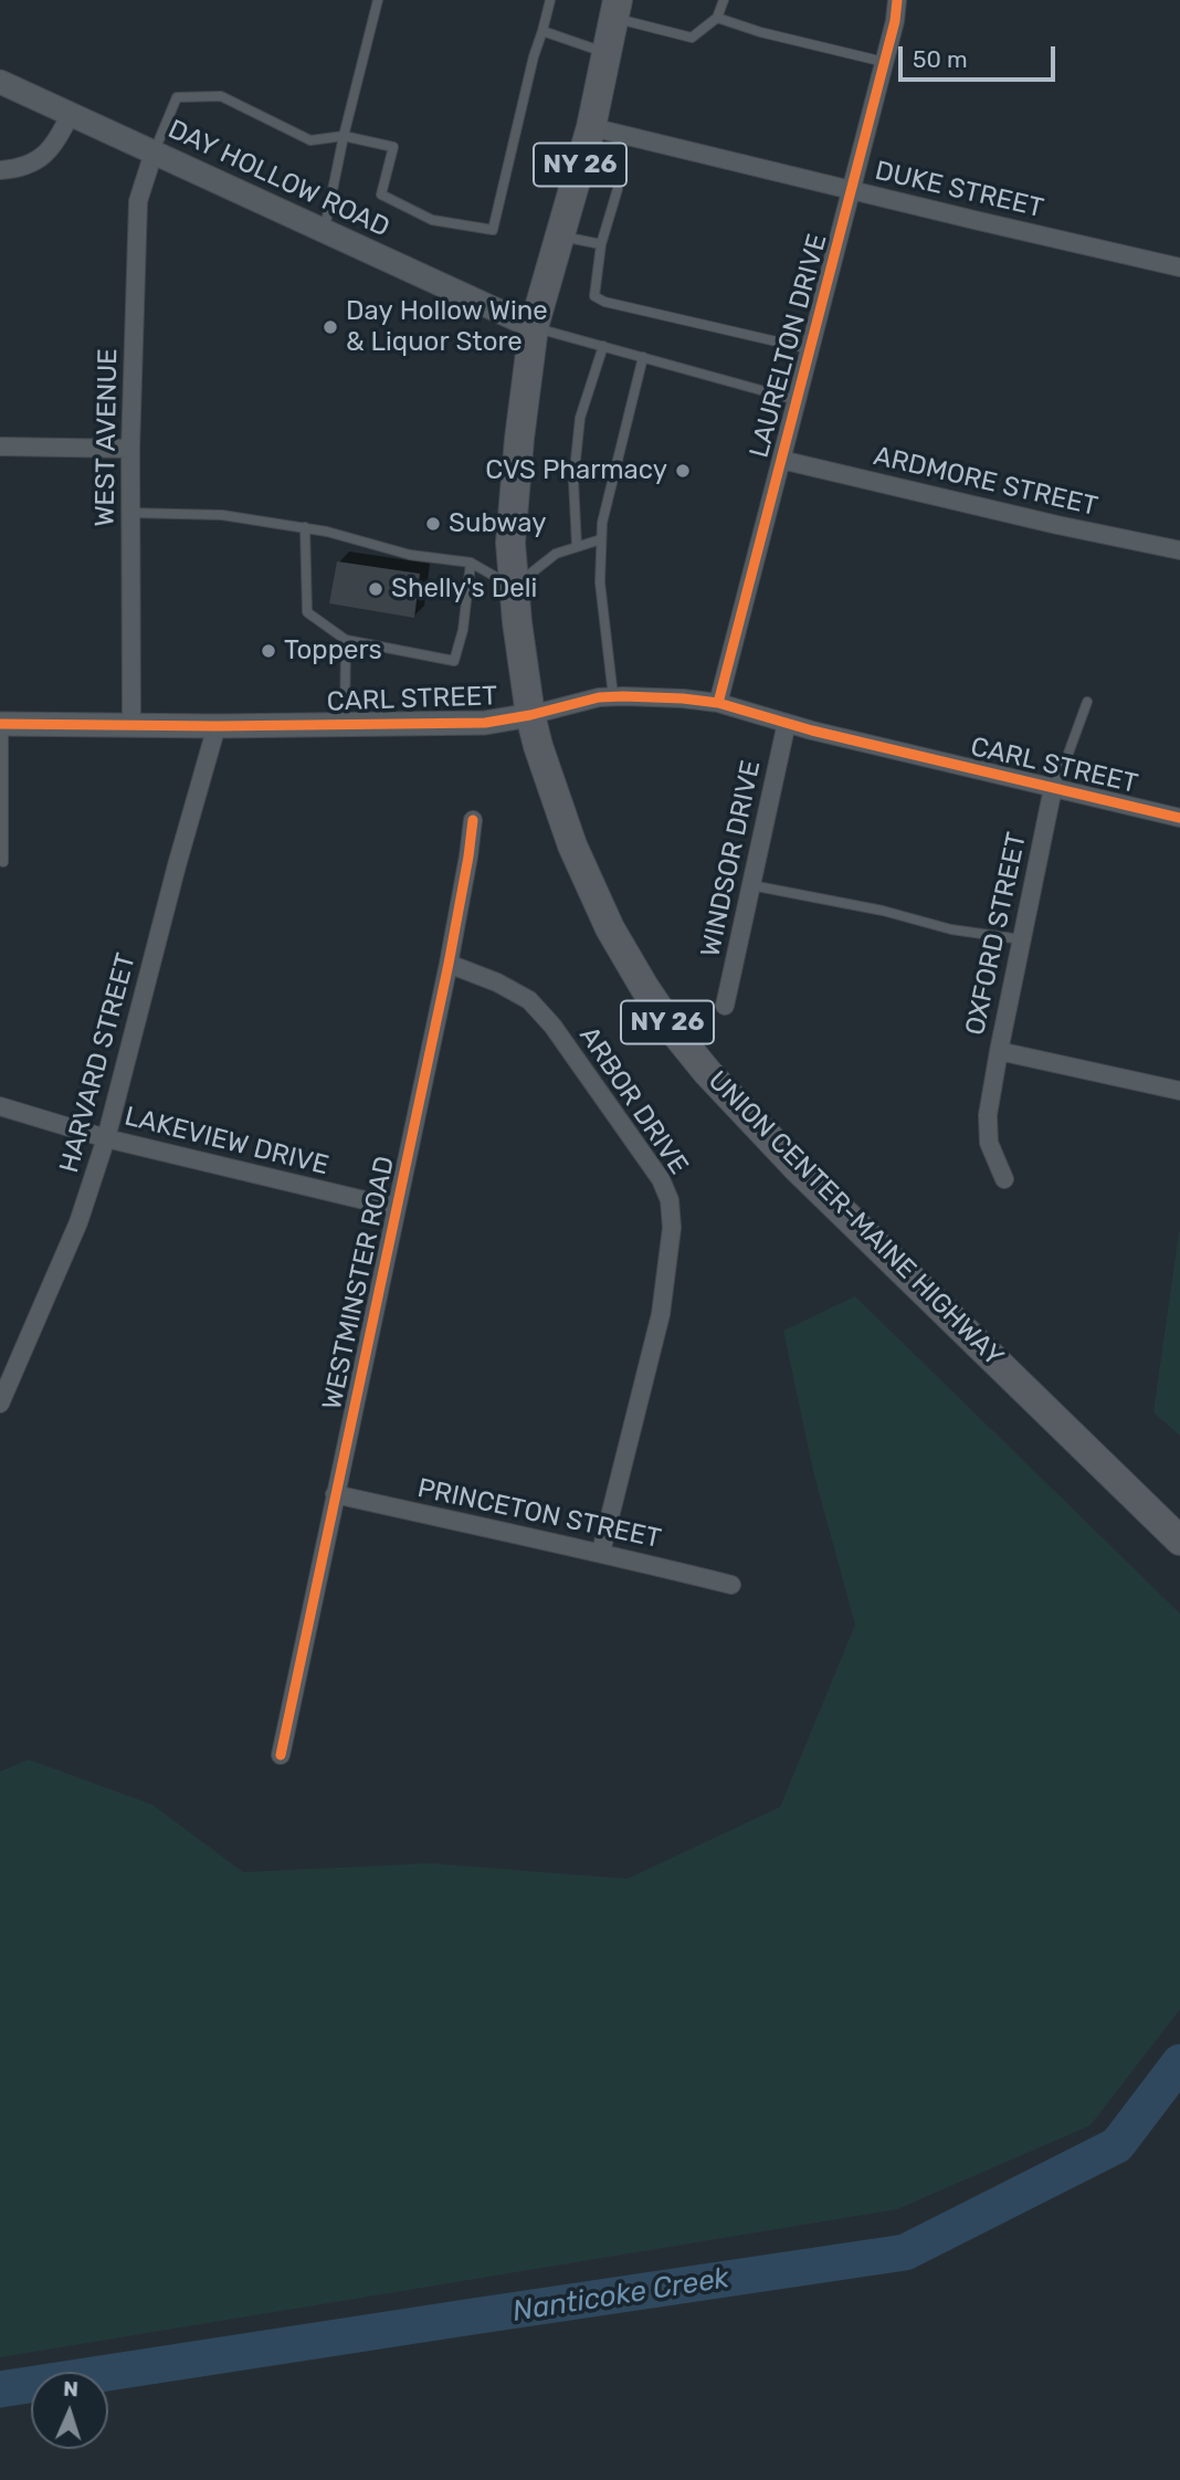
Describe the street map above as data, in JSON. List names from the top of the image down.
{
  "streets": {
    "main road": ["NY 26", "UNION CENTER-MAINE HIGHWAY"],
    "street": [
      "DAY HOLLOW ROAD",
      "DUKE STREET",
      "LAURELTON DRIVE",
      "WEST AVENUE",
      "ARDMORE STREET",
      "CARL STREET",
      "WINDSOR DRIVE",
      "OXFORD STREET",
      "HARVARD STREET",
      "ARBOR DRIVE",
      "LAKEVIEW DRIVE",
      "WESTMINSTER ROAD",
      "PRINCETON STREET"
    ]
  },
  "crossings": [
    ["DAY HOLLOW ROAD", "WEST AVENUE"],
    ["DAY HOLLOW ROAD", "UNION CENTER-MAINE HIGHWAY"],
    ["DUKE STREET", "LAURELTON DRIVE"],
    ["DUKE STREET", "UNION CENTER-MAINE HIGHWAY"],
    ["LAURELTON DRIVE", "ARDMORE STREET"],
    ["LAURELTON DRIVE", "CARL STREET"],
    ["WEST AVENUE", "CARL STREET"],
    ["CARL STREET", "WINDSOR DRIVE"],
    ["CARL STREET", "OXFORD STREET"],
    ["CARL STREET", "HARVARD STREET"],
    ["CARL STREET", "UNION CENTER-MAINE HIGHWAY"],
    ["HARVARD STREET", "LAKEVIEW DRIVE"],
    ["ARBOR DRIVE", "WESTMINSTER ROAD"],
    ["ARBOR DRIVE", "PRINCETON STREET"],
    ["LAKEVIEW DRIVE", "WESTMINSTER ROAD"],
    ["WESTMINSTER ROAD", "PRINCETON STREET"]
  ],
  "water": ["Nanticoke Creek"],
  "places": [
    "Day Hollow Wine & Liquor Store",
    "CVS Pharmacy",
    "Subway",
    "Shelly's Deli",
    "Toppers"
  ],
  "scale_bar": "50 m",
  "north": "top"
}
